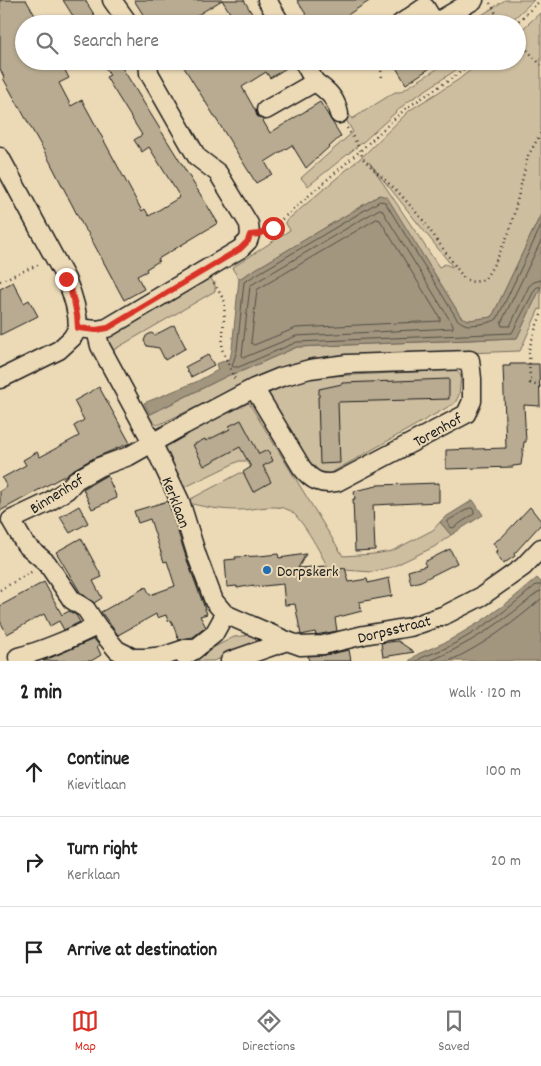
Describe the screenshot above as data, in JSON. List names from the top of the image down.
{
  "streets": {
    "street": [
      "Torenhof",
      "Binnenhof",
      "Kerklaan",
      "Dorpsstraat"
    ]
  },
  "crossings": [
    ["Torenhof", "Binnenhof"],
    ["Torenhof", "Kerklaan"],
    ["Binnenhof", "Kerklaan"]
  ],
  "places": ["Dorpskerk"],
  "page": {
    "search": "Search here",
    "heading": ["2 min", "Walk · 120 m"],
    "list": [
      ["Continue", "Kievitlaan", "100 m"],
      ["Turn right", "Kerklaan", "20 m"],
      "Arrive at destination"
    ],
    "nav": ["Map", "Directions", "Saved"]
  }
}
